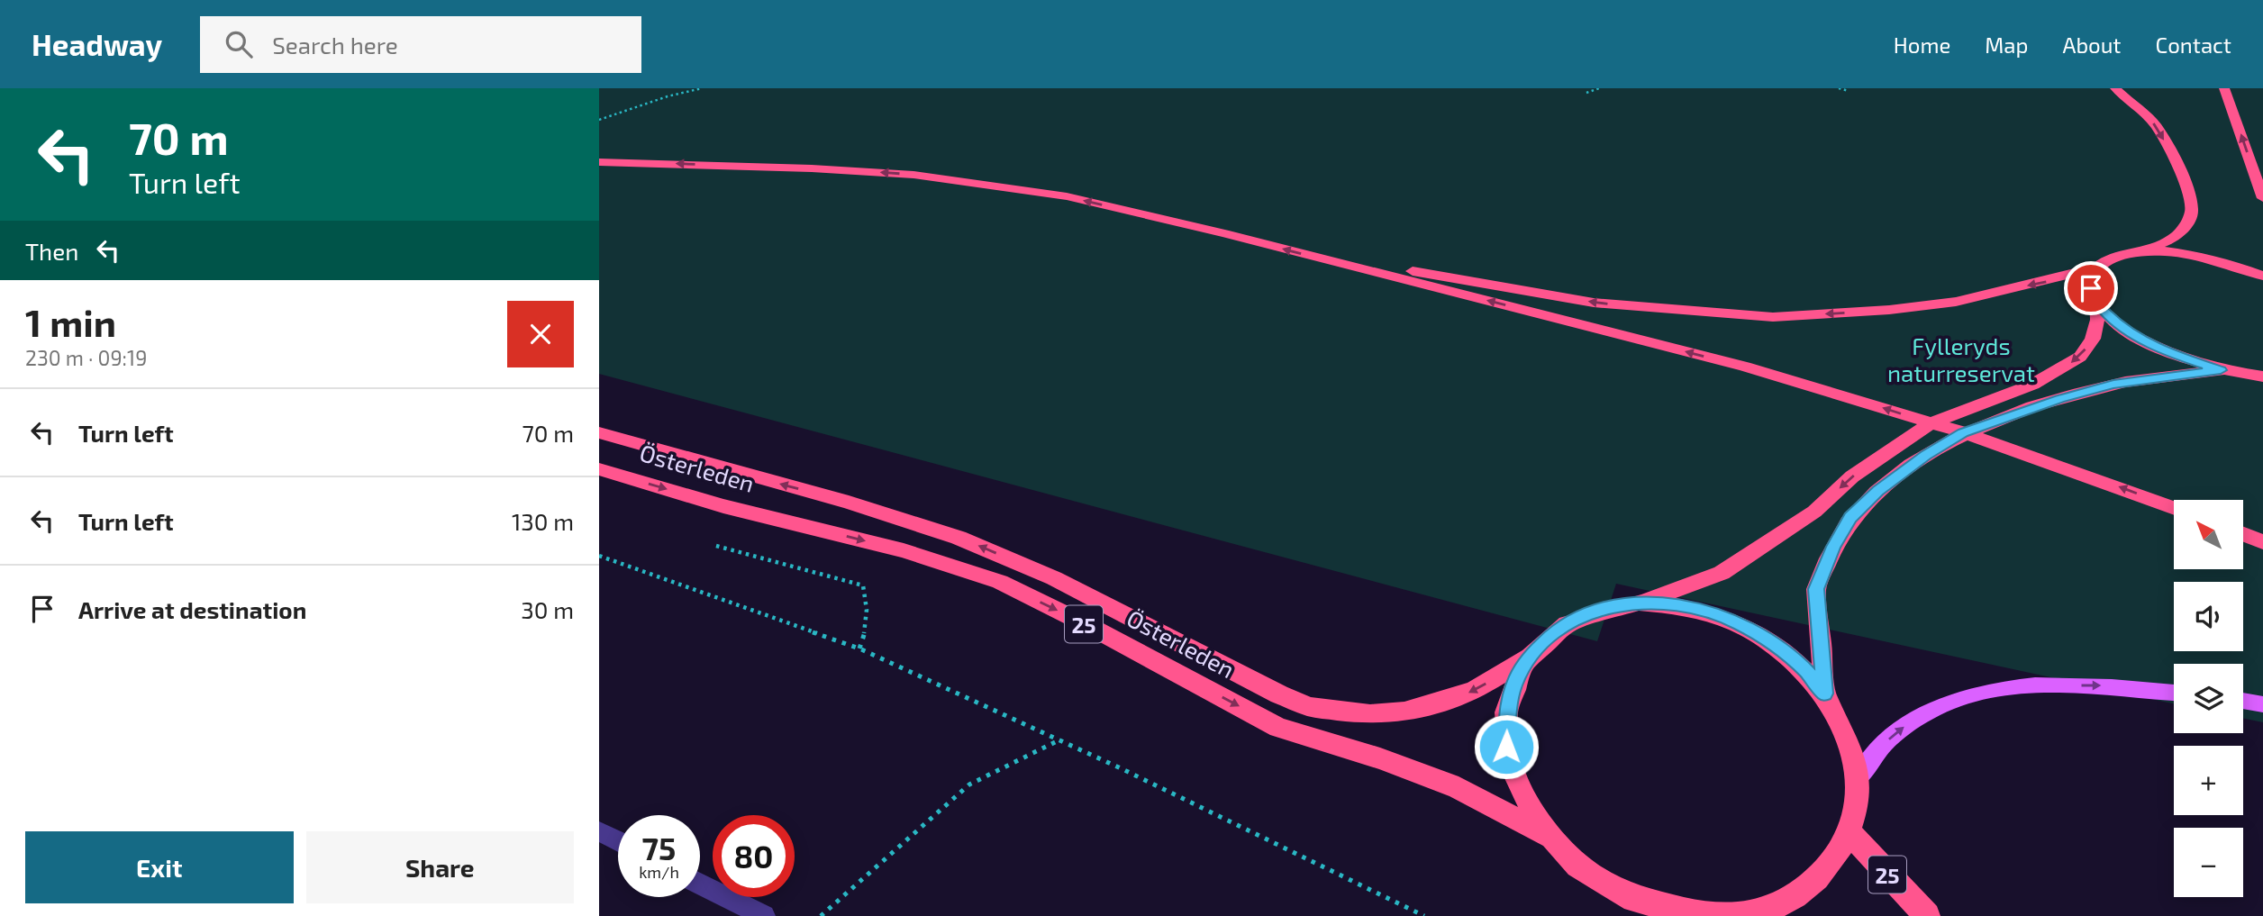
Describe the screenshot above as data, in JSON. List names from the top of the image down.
{
  "streets": {
    "highway": ["Österleden", "25"]
  },
  "parks": ["Fylleryds naturreservat"],
  "north": "top left",
  "page": {
    "header": "Headway",
    "search": "Search here",
    "nav": [
      "Home",
      "Map",
      "About",
      "Contact"
    ],
    "turn": ["70 m", "Turn left"],
    "then": "Then",
    "heading": ["1 min", "230 m · 09:19"],
    "list": [
      {
        "name": "Turn left",
        "value": "70 m"
      },
      {
        "name": "Turn left",
        "value": "130 m"
      },
      {
        "name": "Arrive at destination",
        "value": "30 m"
      }
    ],
    "map_buttons": ["+", "−"],
    "speed": "75 km/h",
    "limit": "80",
    "buttons": ["Exit", "Share"]
  }
}
